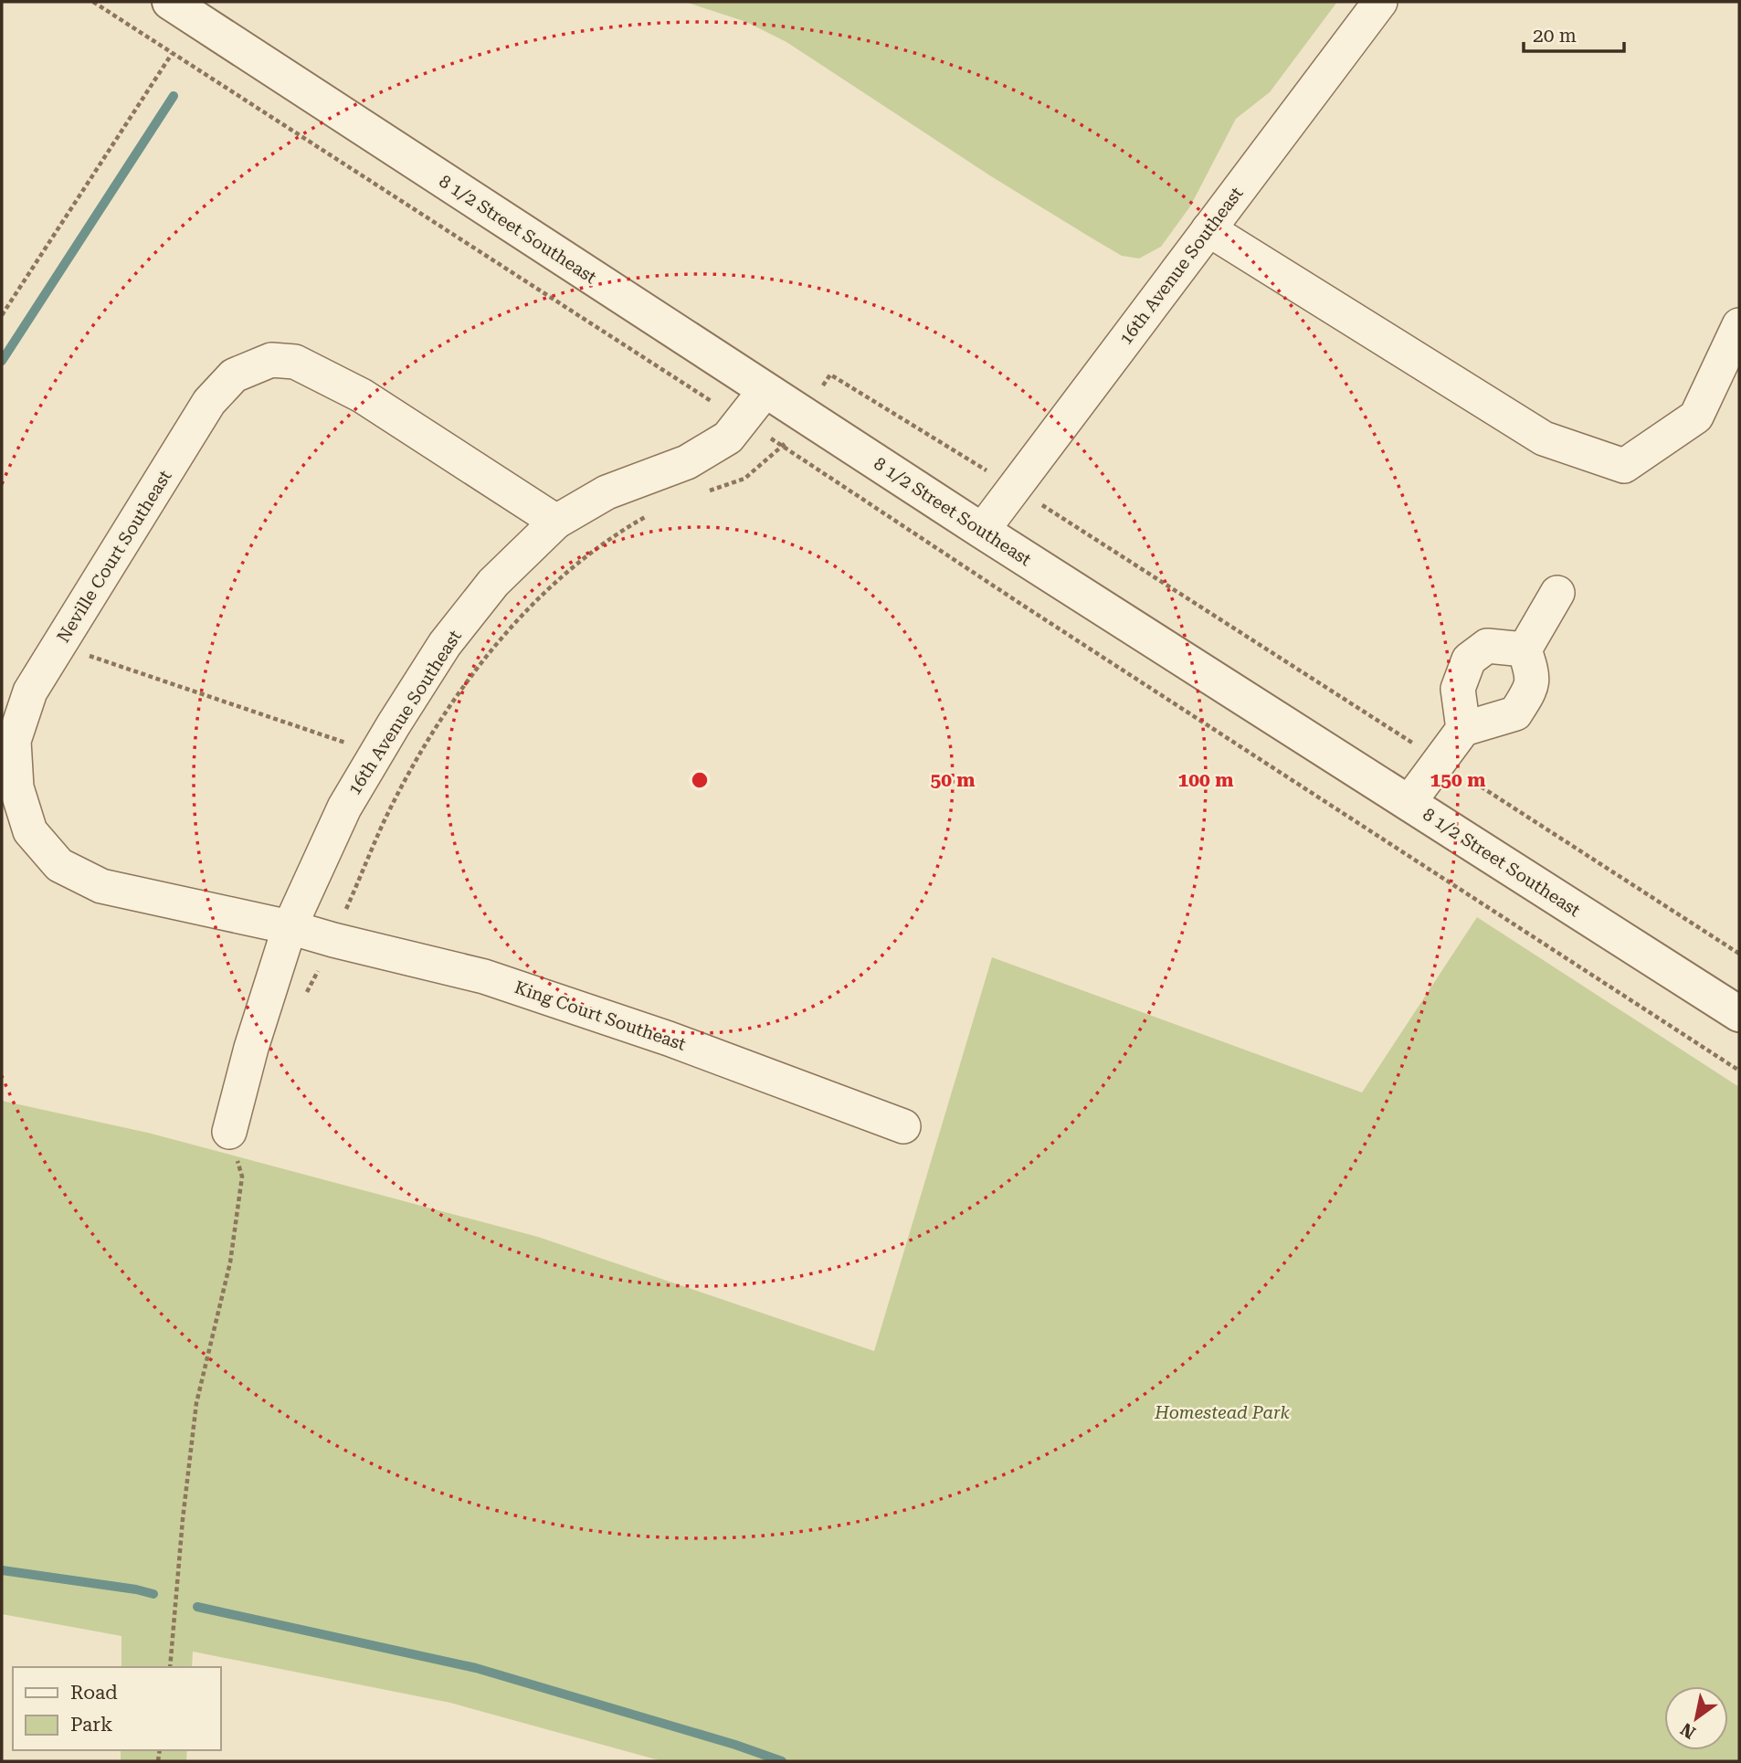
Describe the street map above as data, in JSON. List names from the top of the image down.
{
  "streets": {
    "street": [
      "8 1/2 Street Southeast",
      "16th Avenue Southeast",
      "Neville Court Southeast",
      "King Court Southeast"
    ]
  },
  "crossings": [
    ["8 1/2 Street Southeast", "16th Avenue Southeast"],
    ["16th Avenue Southeast", "Neville Court Southeast"],
    ["16th Avenue Southeast", "King Court Southeast"],
    ["Neville Court Southeast", "King Court Southeast"]
  ],
  "parks": ["Homestead Park"],
  "legend": ["Road", "Park"],
  "scale_bar": "20 m",
  "north": "bottom left",
  "rings": ["50 m", "100 m", "150 m"]
}
